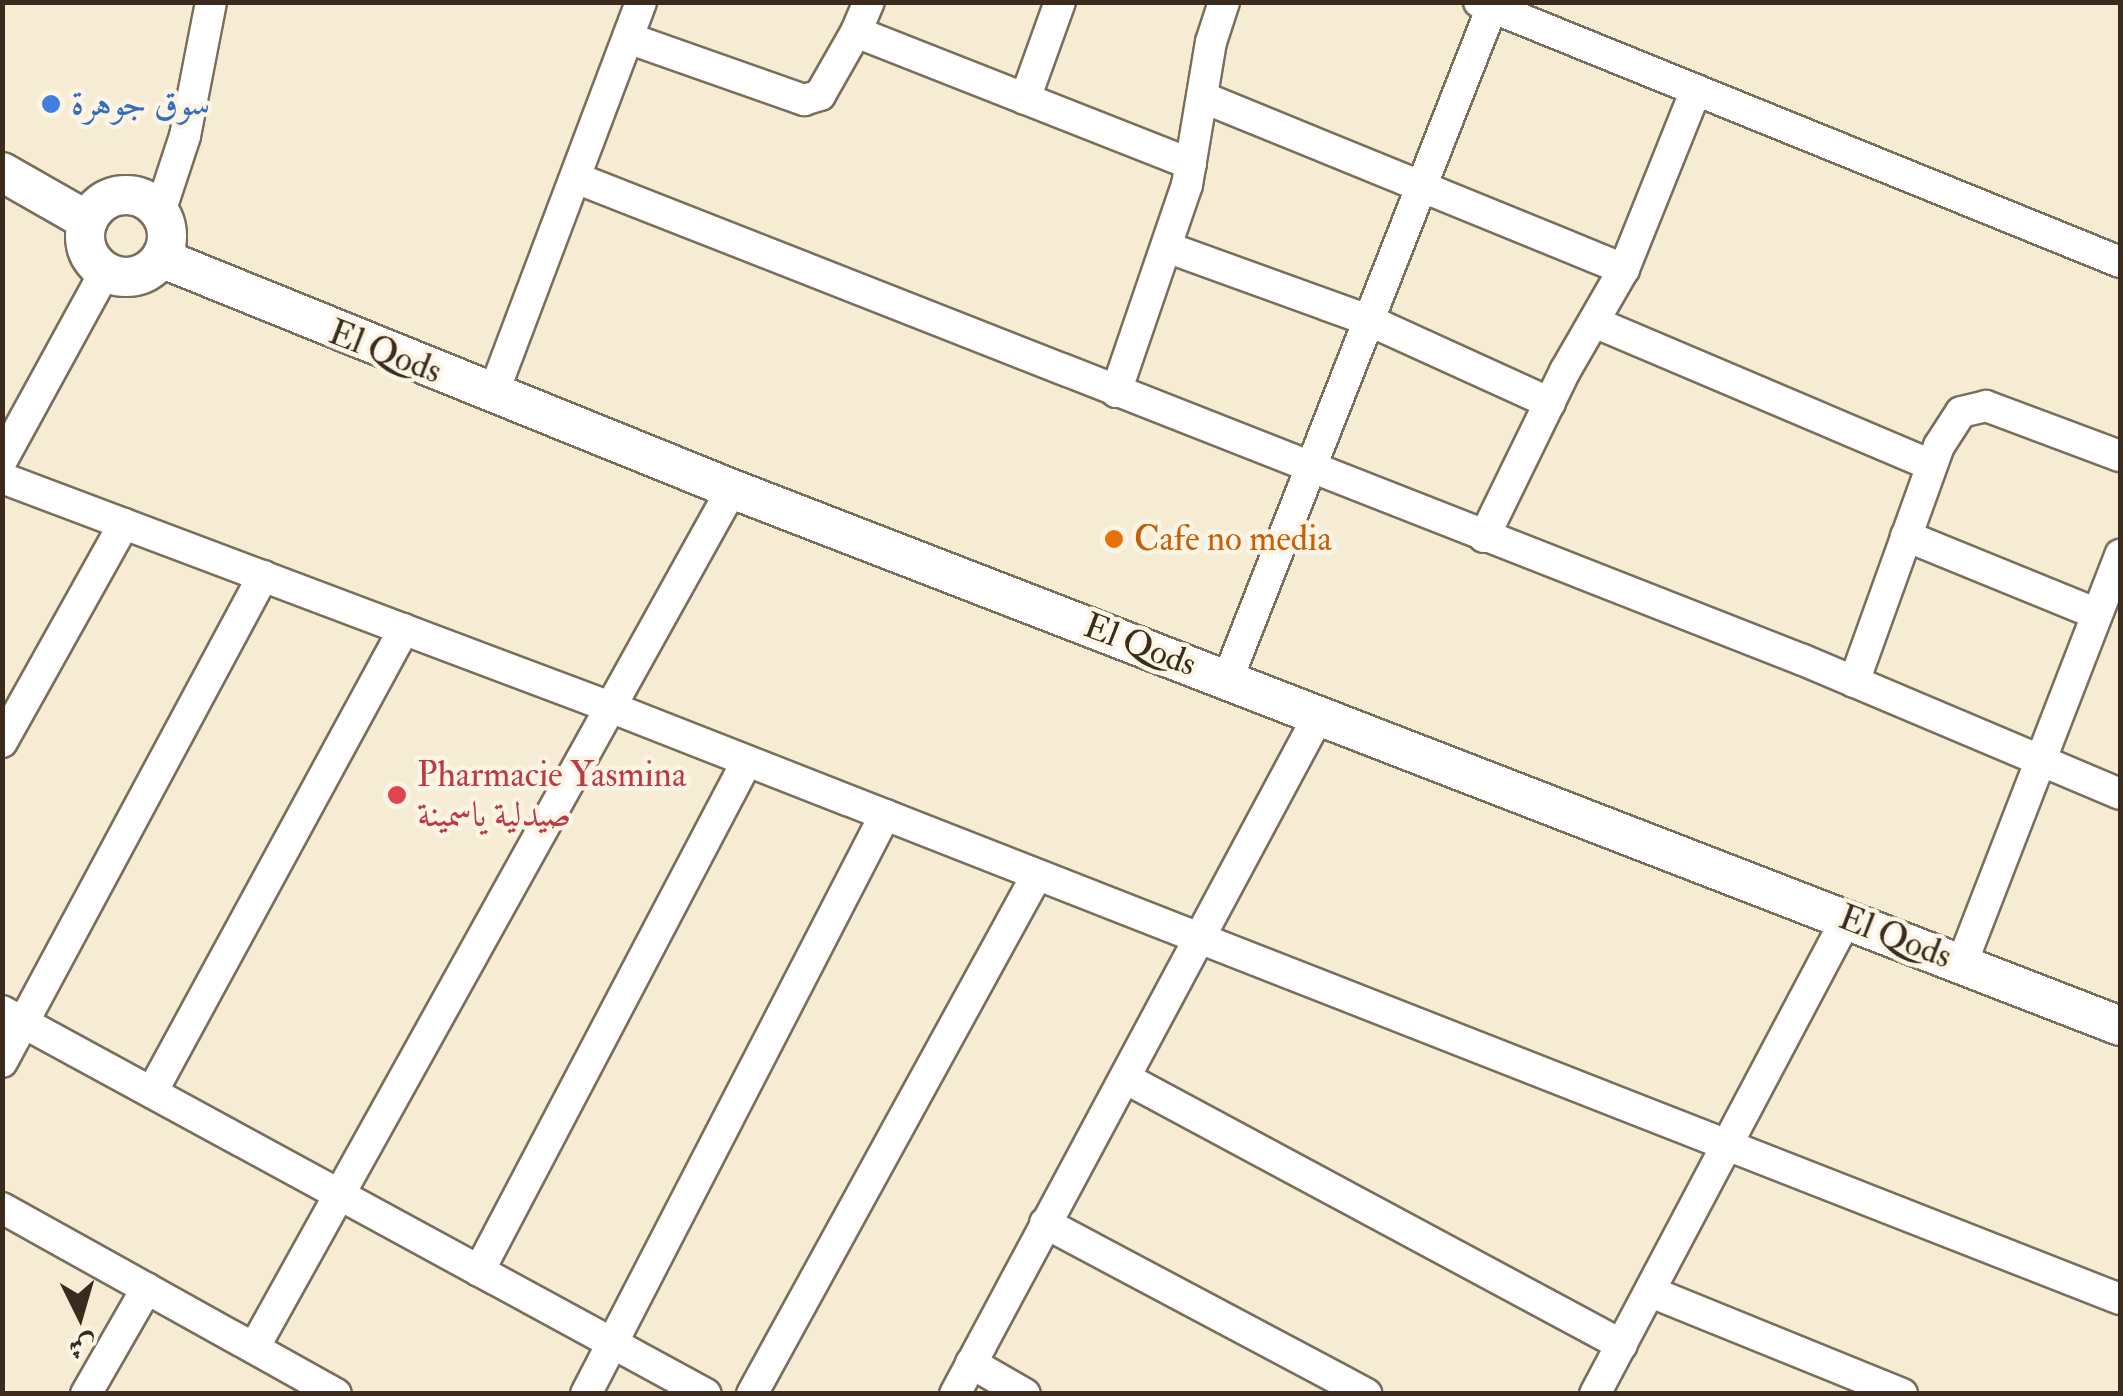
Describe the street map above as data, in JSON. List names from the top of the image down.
{
  "streets": {
    "street": ["El Qods"]
  },
  "places": ["سوق جوهرة", "Cafe no media", "Pharmacie Yasmina صيدلية ياسمينة"],
  "north": "bottom"
}
